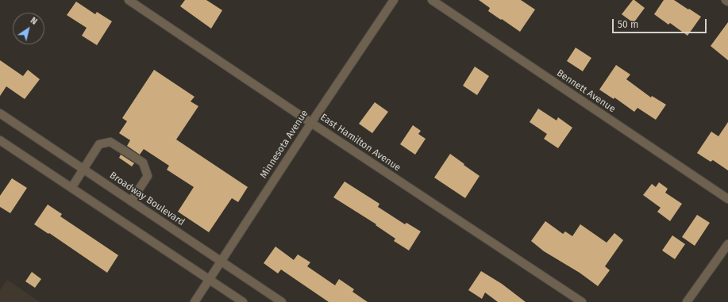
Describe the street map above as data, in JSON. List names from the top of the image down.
{
  "streets": {
    "street": [
      "Bennett Avenue",
      "East Hamilton Avenue",
      "Minnesota Avenue",
      "Broadway Boulevard"
    ]
  },
  "crossings": [
    ["East Hamilton Avenue", "Minnesota Avenue"],
    ["Minnesota Avenue", "Broadway Boulevard"]
  ],
  "scale_bar": "50 m",
  "north": "top right"
}
